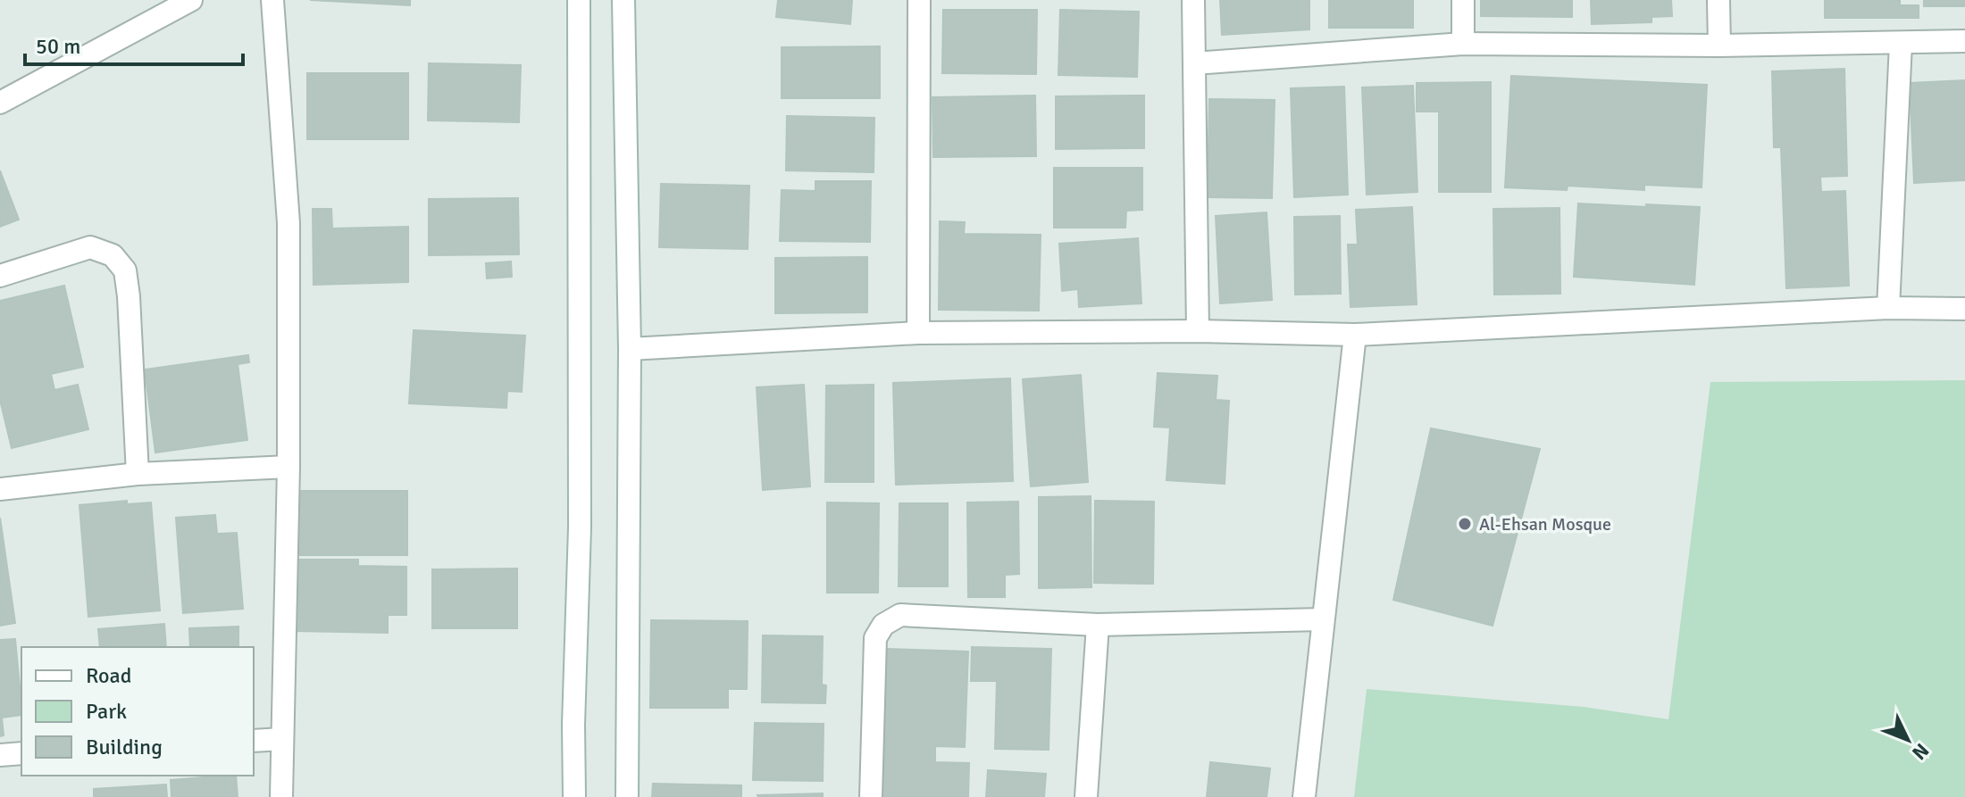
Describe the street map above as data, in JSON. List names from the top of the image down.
{
  "places": ["Al-Ehsan Mosque"],
  "legend": ["Road", "Park", "Building"],
  "scale_bar": "50 m",
  "north": "bottom right"
}
